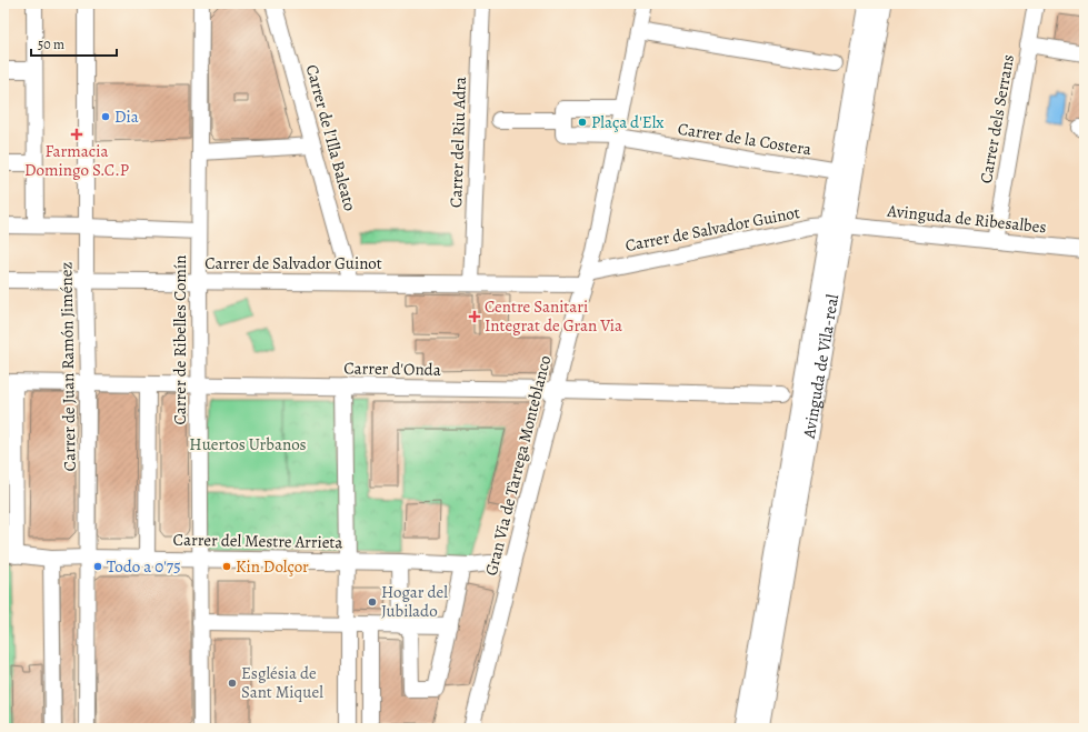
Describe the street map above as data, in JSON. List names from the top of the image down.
{
  "streets": {
    "main road": ["Avinguda de Vila-real"],
    "street": [
      "Carrer dels Serrans",
      "Carrer de l'Illa Baleato",
      "Carrer de la Costera",
      "Carrer del Riu Adra",
      "Avinguda de Ribesalbes",
      "Carrer de Salvador Guinot",
      "Carrer de Ribelles Comín",
      "Carrer de Juan Ramón Jiménez",
      "Carrer d'Onda",
      "Gran Via de Tàrrega Monteblanco",
      "Carrer del Mestre Arrieta"
    ]
  },
  "crossings": [
    ["Carrer dels Serrans", "Avinguda de Ribesalbes"],
    ["Carrer de l'Illa Baleato", "Carrer de Salvador Guinot"],
    ["Carrer de la Costera", "Avinguda de Vila-real"],
    ["Carrer de la Costera", "Gran Via de Tàrrega Monteblanco"],
    ["Carrer del Riu Adra", "Carrer de Salvador Guinot"],
    ["Avinguda de Ribesalbes", "Carrer de Salvador Guinot"],
    ["Avinguda de Ribesalbes", "Avinguda de Vila-real"],
    ["Carrer de Salvador Guinot", "Carrer de Ribelles Comín"],
    ["Carrer de Salvador Guinot", "Carrer de Juan Ramón Jiménez"],
    ["Carrer de Salvador Guinot", "Avinguda de Vila-real"],
    ["Carrer de Salvador Guinot", "Gran Via de Tàrrega Monteblanco"],
    ["Carrer de Ribelles Comín", "Carrer d'Onda"],
    ["Carrer de Ribelles Comín", "Carrer del Mestre Arrieta"],
    ["Carrer de Juan Ramón Jiménez", "Carrer d'Onda"],
    ["Carrer de Juan Ramón Jiménez", "Carrer del Mestre Arrieta"],
    ["Carrer d'Onda", "Gran Via de Tàrrega Monteblanco"],
    ["Gran Via de Tàrrega Monteblanco", "Carrer del Mestre Arrieta"]
  ],
  "parks": ["Huertos Urbanos"],
  "places": {
    "other": [
      "Dia",
      "Plaça d'Elx",
      "Todo a 0'75",
      "Kin Dolçor",
      "Hogar del Jubilado",
      "Església de Sant Miquel"
    ],
    "health": ["Farmacia Domingo S.C.P", "Centre Sanitari Integrat de Gran Via"]
  },
  "scale_bar": "50 m"
}
